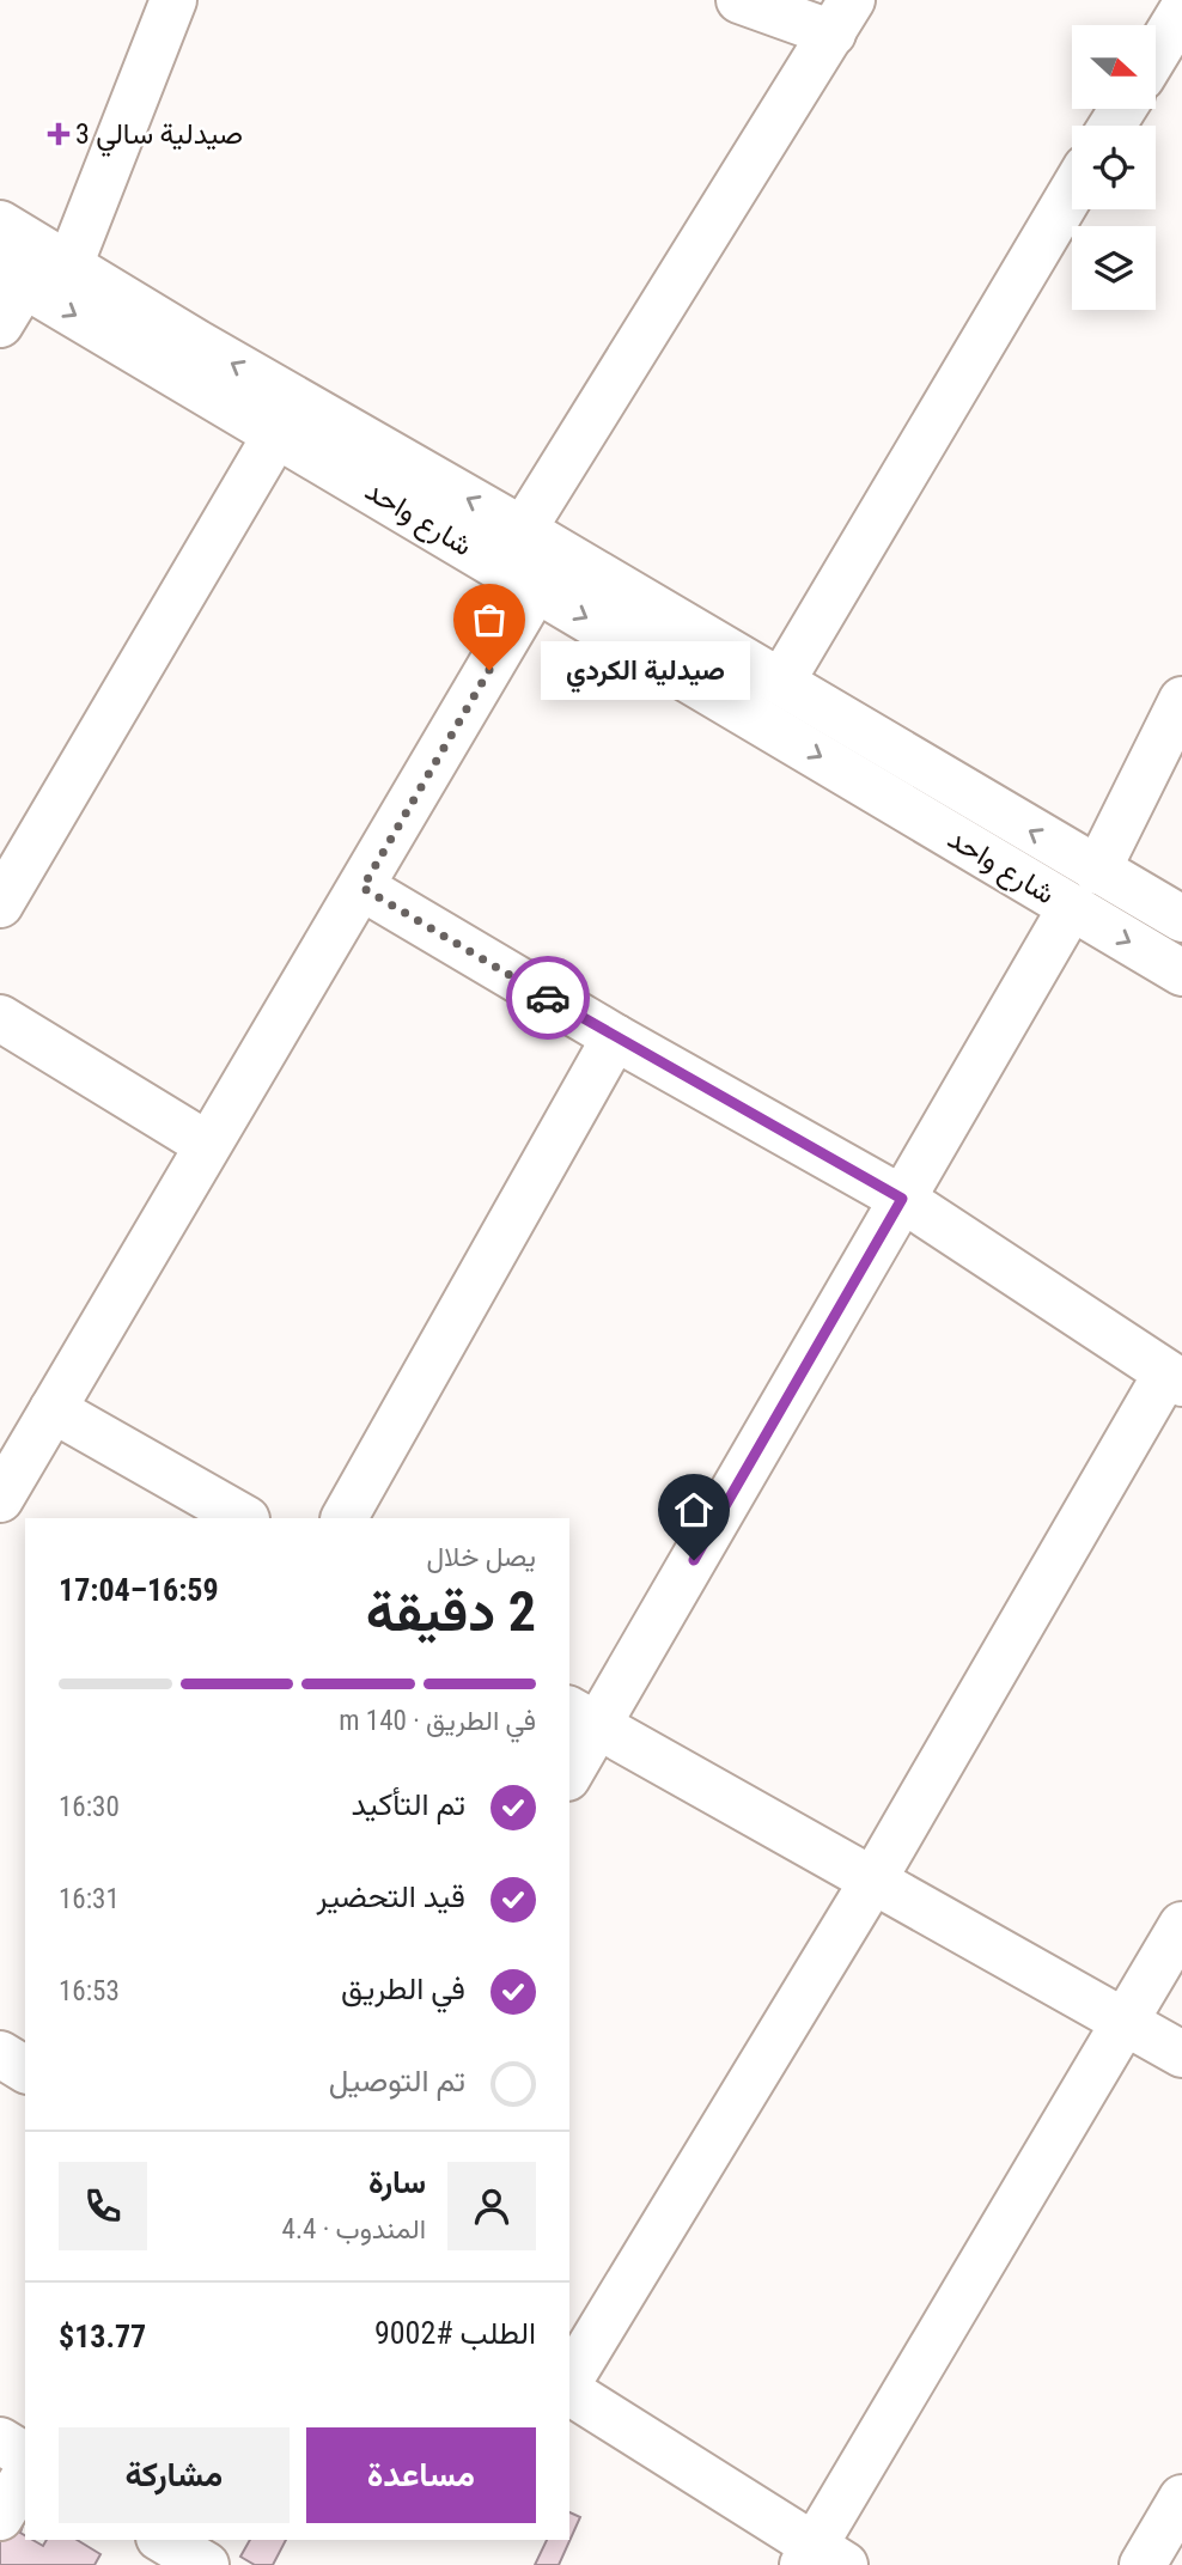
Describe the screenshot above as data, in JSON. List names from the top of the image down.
{
  "streets": {
    "street": ["شارع واحد"]
  },
  "places": {
    "health": ["صيدلية سالي 3"],
    "other": ["صيدلية الكردي"]
  },
  "north": "right",
  "page": {
    "bubble": "صيدلية الكردي",
    "heading": ["2 دقيقة", "يصل خلال", "16:59–17:04"],
    "panel": [
      "سارة",
      "المندوب · 4.4",
      "الطلب #9002",
      "$13.77"
    ],
    "bar": "في الطريق · 140 m",
    "list": [
      ["تم التأكيد", "16:30"],
      ["قيد التحضير", "16:31"],
      ["في الطريق", "16:53"],
      "تم التوصيل"
    ],
    "buttons": ["مساعدة", "مشاركة"]
  }
}
